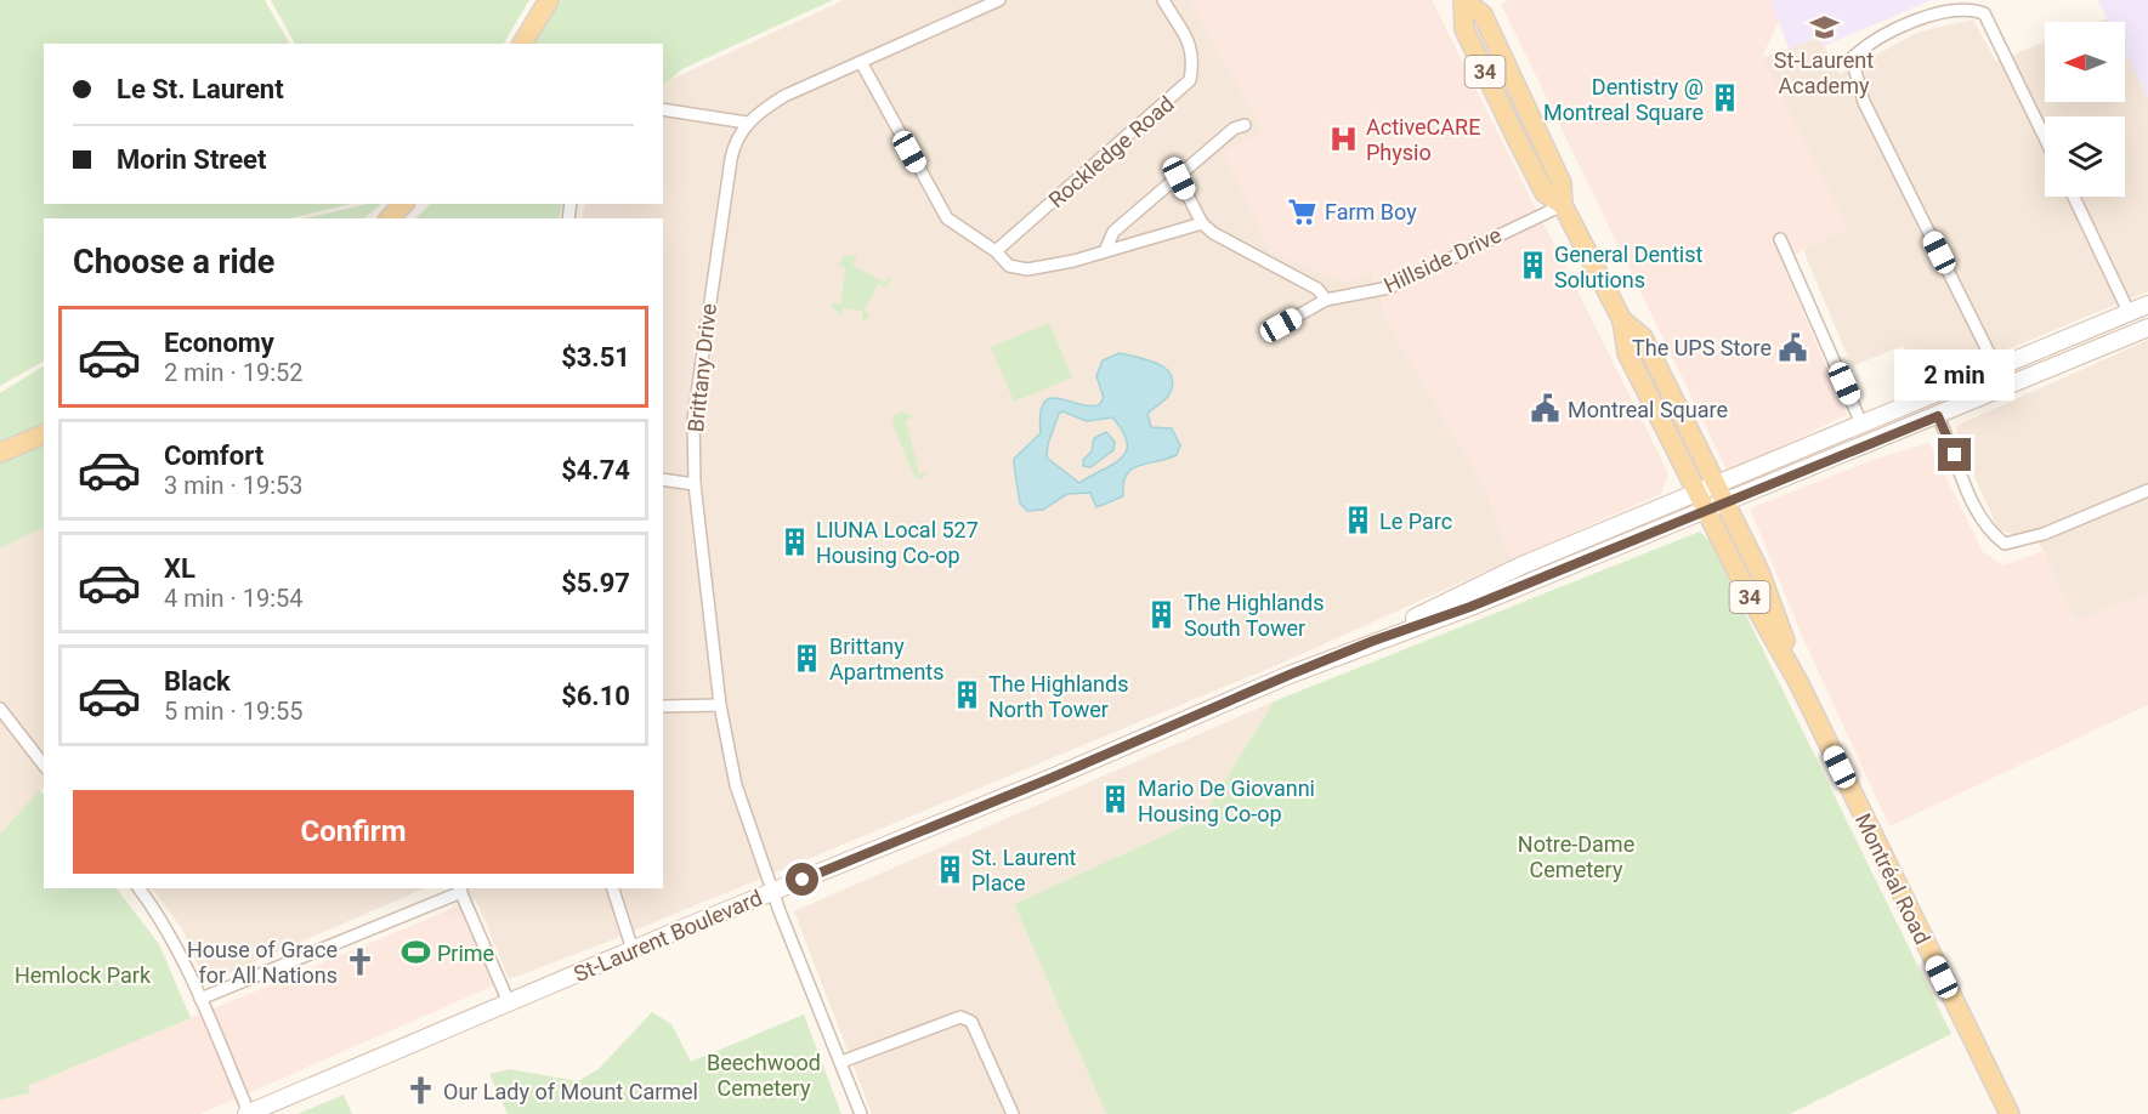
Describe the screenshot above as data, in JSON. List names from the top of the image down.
{
  "streets": {
    "main road": ["34", "Montréal Road", "St-Laurent Boulevard"],
    "street": ["Rockledge Road", "Hillside Drive", "Brittany Drive"]
  },
  "crossings": [
    ["Hillside Drive", "Montréal Road"],
    ["Brittany Drive", "St-Laurent Boulevard"],
    ["Montréal Road", "St-Laurent Boulevard"]
  ],
  "parks": ["Notre-Dame Cemetery", "Hemlock Park", "Beechwood Cemetery"],
  "places": {
    "school or university": ["St-Laurent Academy"],
    "building": [
      "Dentistry @ Montreal Square",
      "General Dentist Solutions",
      "Le Parc",
      "LIUNA Local 527 Housing Co-op",
      "The Highlands South Tower",
      "Brittany Apartments",
      "The Highlands North Tower",
      "Mario De Giovanni Housing Co-op",
      "St. Laurent Place"
    ],
    "hospital": ["ActiveCARE Physio"],
    "supermarket": ["Farm Boy"],
    "public building": ["The UPS Store", "Montreal Square"],
    "sports": ["Prime"],
    "church": ["House of Grace for All Nations", "Our Lady of Mount Carmel"]
  },
  "north": "left",
  "page": {
    "banner": ["Le St. Laurent", "Morin Street"],
    "heading": "Choose a ride",
    "list": [
      {
        "name": "Economy",
        "note": "2 min · 19:52",
        "value": "$3.51"
      },
      {
        "name": "Comfort",
        "note": "3 min · 19:53",
        "value": "$4.74"
      },
      {
        "name": "XL",
        "note": "4 min · 19:54",
        "value": "$5.97"
      },
      {
        "name": "Black",
        "note": "5 min · 19:55",
        "value": "$6.10"
      }
    ],
    "bubble": "2 min",
    "buttons": "Confirm"
  }
}
